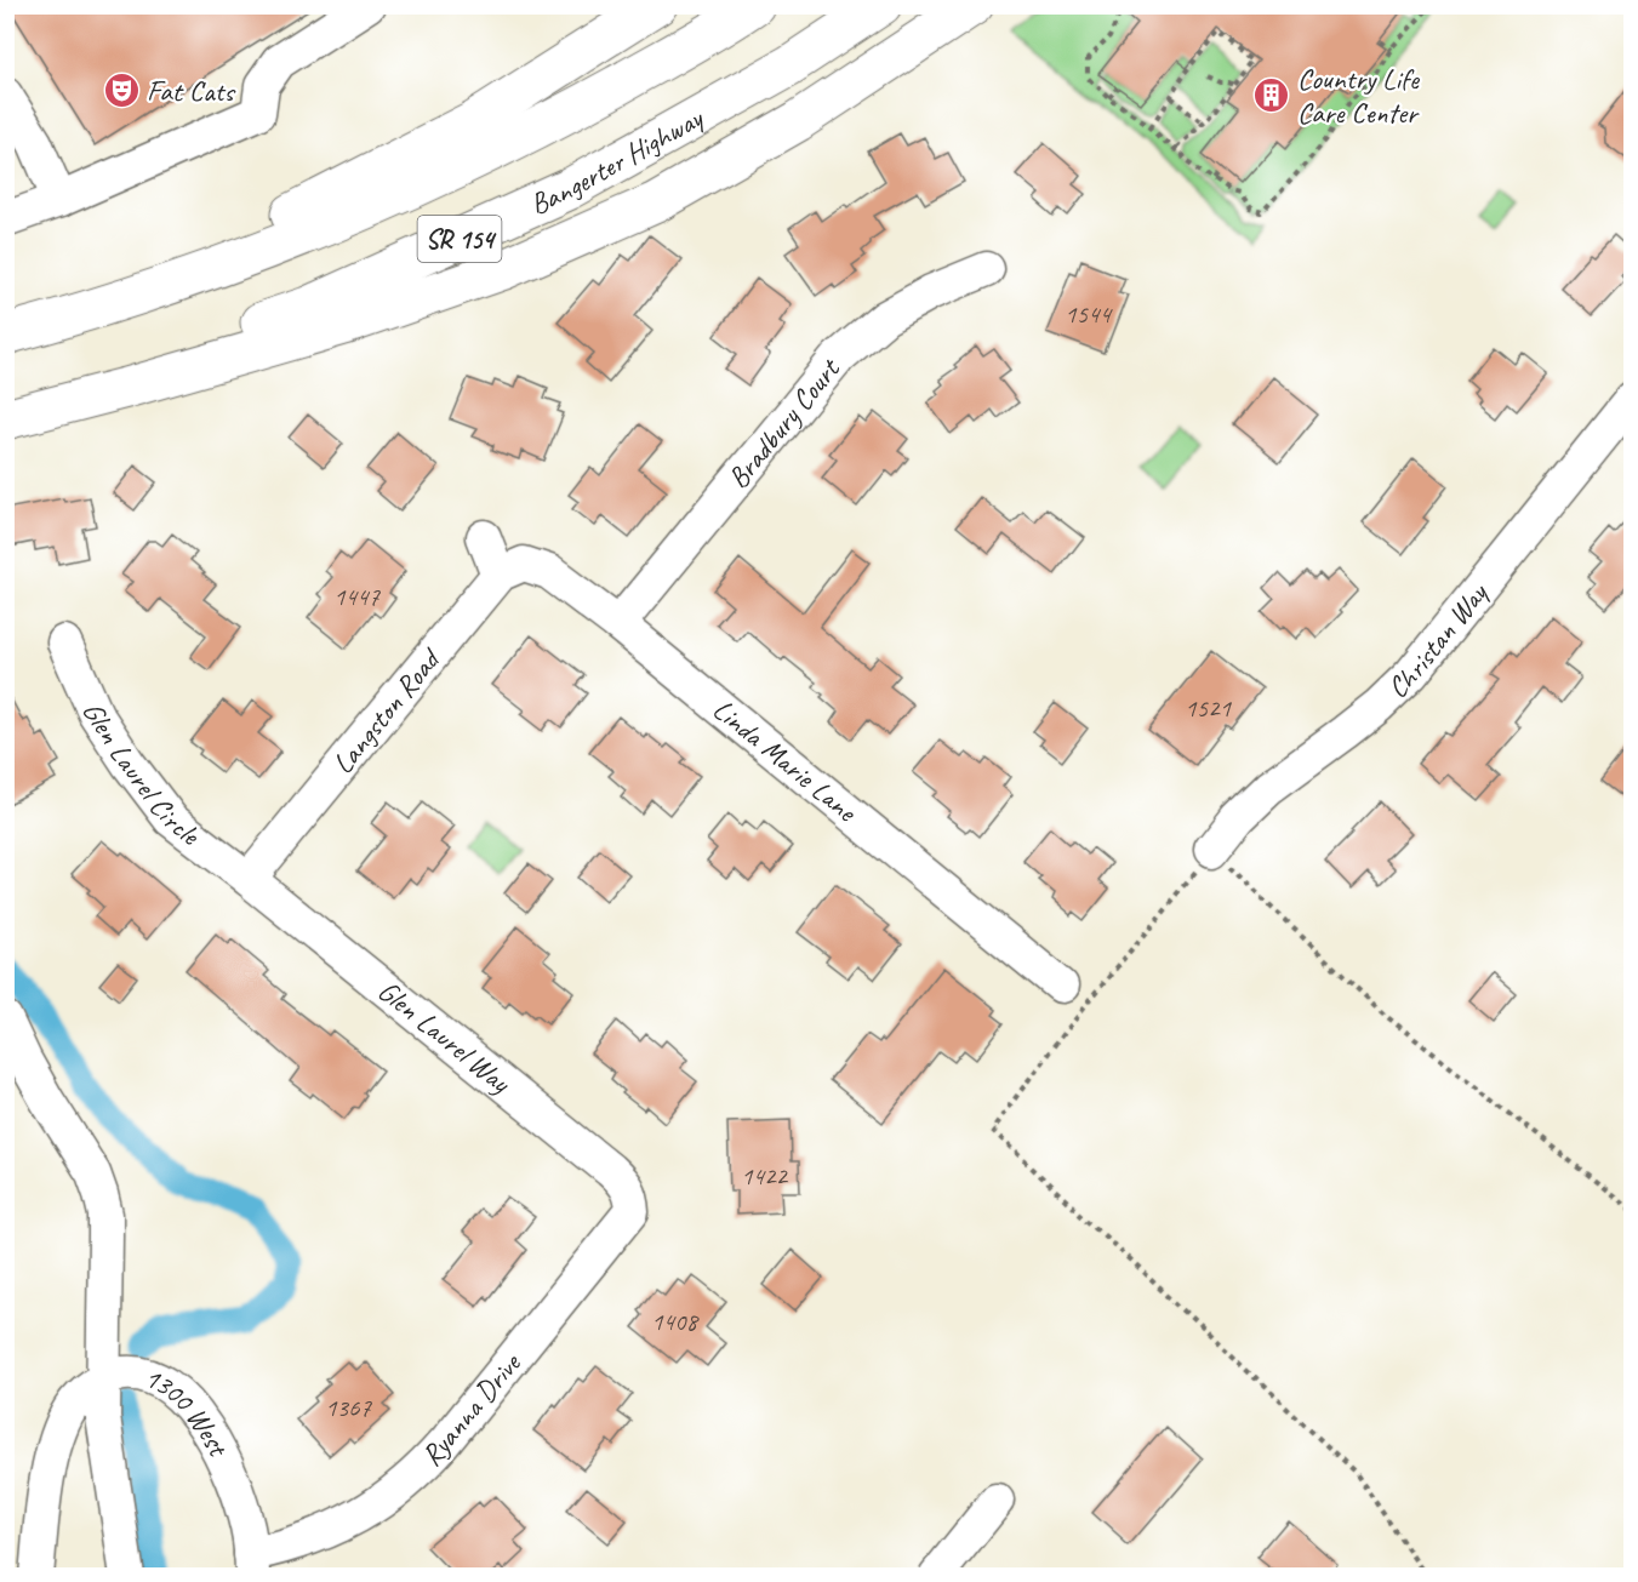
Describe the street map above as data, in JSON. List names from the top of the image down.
{
  "streets": {
    "highway": ["Bangerter Highway", "SR 154"],
    "street": [
      "Bradbury Court",
      "Christan Way",
      "Langston Road",
      "Linda Marie Lane",
      "Glen Laurel Circle",
      "Glen Laurel Way",
      "Ryanna Drive",
      "1300 West"
    ]
  },
  "crossings": [
    ["Bradbury Court", "Linda Marie Lane"],
    ["Langston Road", "Linda Marie Lane"],
    ["Langston Road", "Glen Laurel Circle"],
    ["Langston Road", "Glen Laurel Way"],
    ["Glen Laurel Circle", "Glen Laurel Way"],
    ["Glen Laurel Way", "Ryanna Drive"],
    ["Ryanna Drive", "1300 West"]
  ],
  "places": {
    "theatre": ["Fat Cats"],
    "building": ["Country Life Care Center"]
  },
  "house_numbers": [
    "1544",
    "1447",
    "1521",
    "1422",
    "1408",
    "1367"
  ]
}
